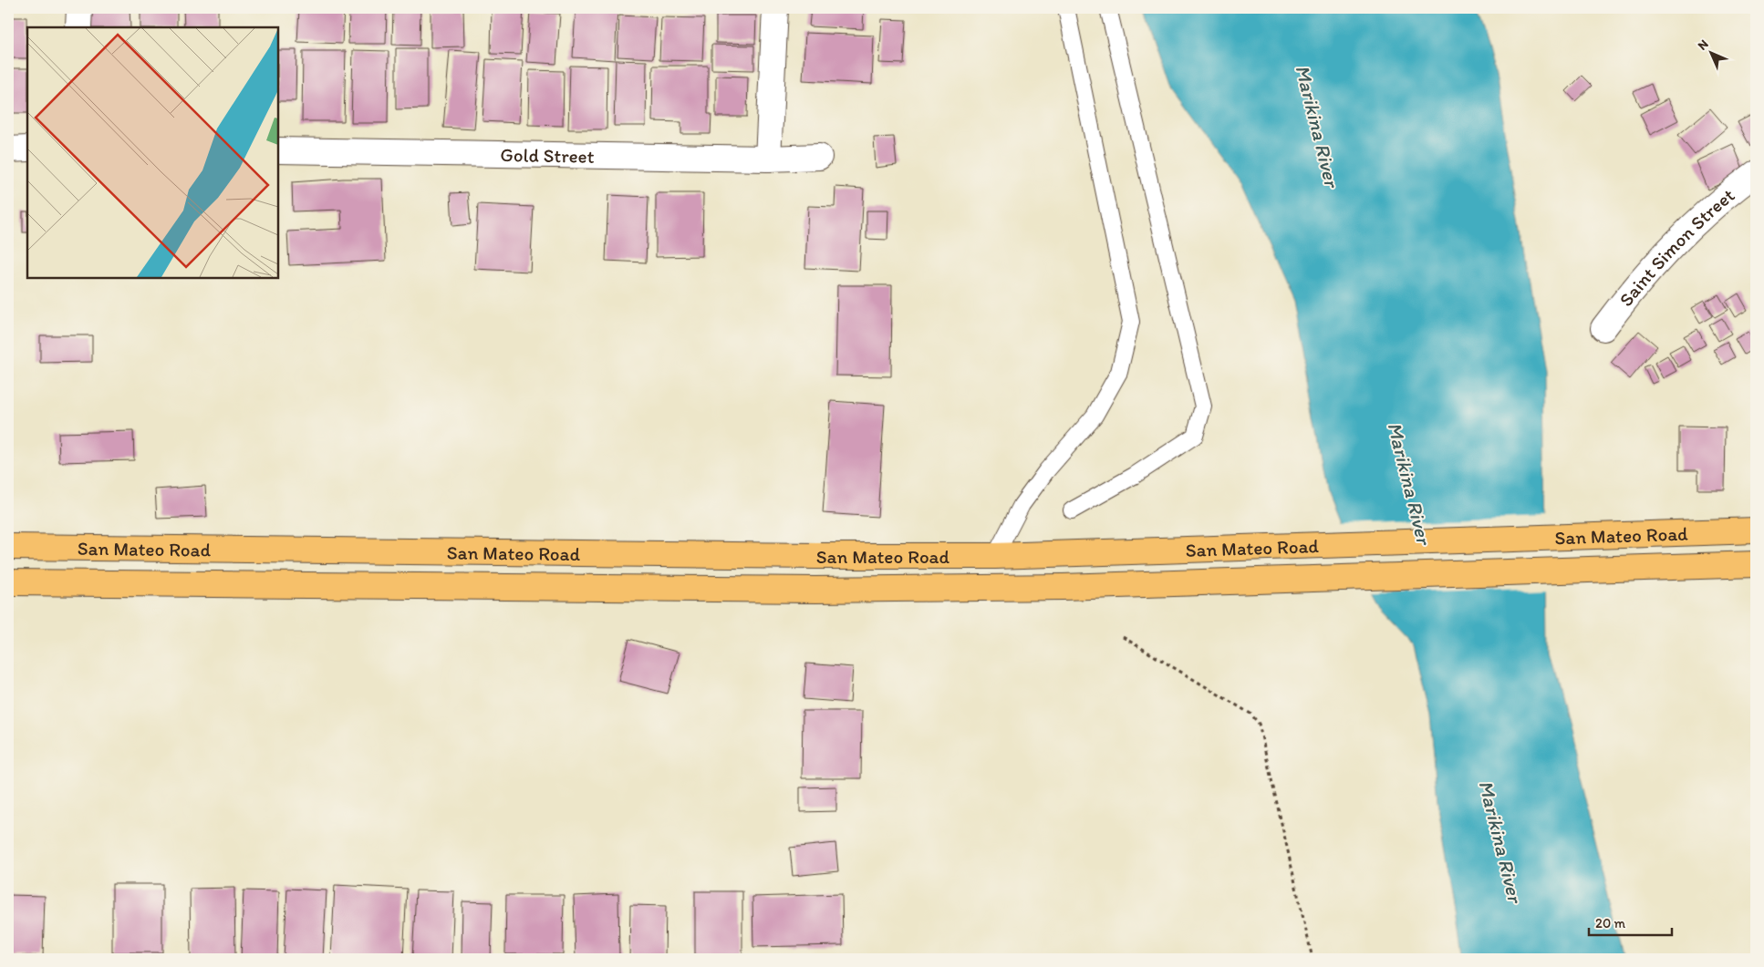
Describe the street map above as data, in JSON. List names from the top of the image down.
{
  "streets": {
    "main road": ["San Mateo Road"],
    "street": ["Gold Street", "Saint Simon Street"]
  },
  "water": ["Marikina River"],
  "scale_bar": "20 m",
  "north": "top left"
}
